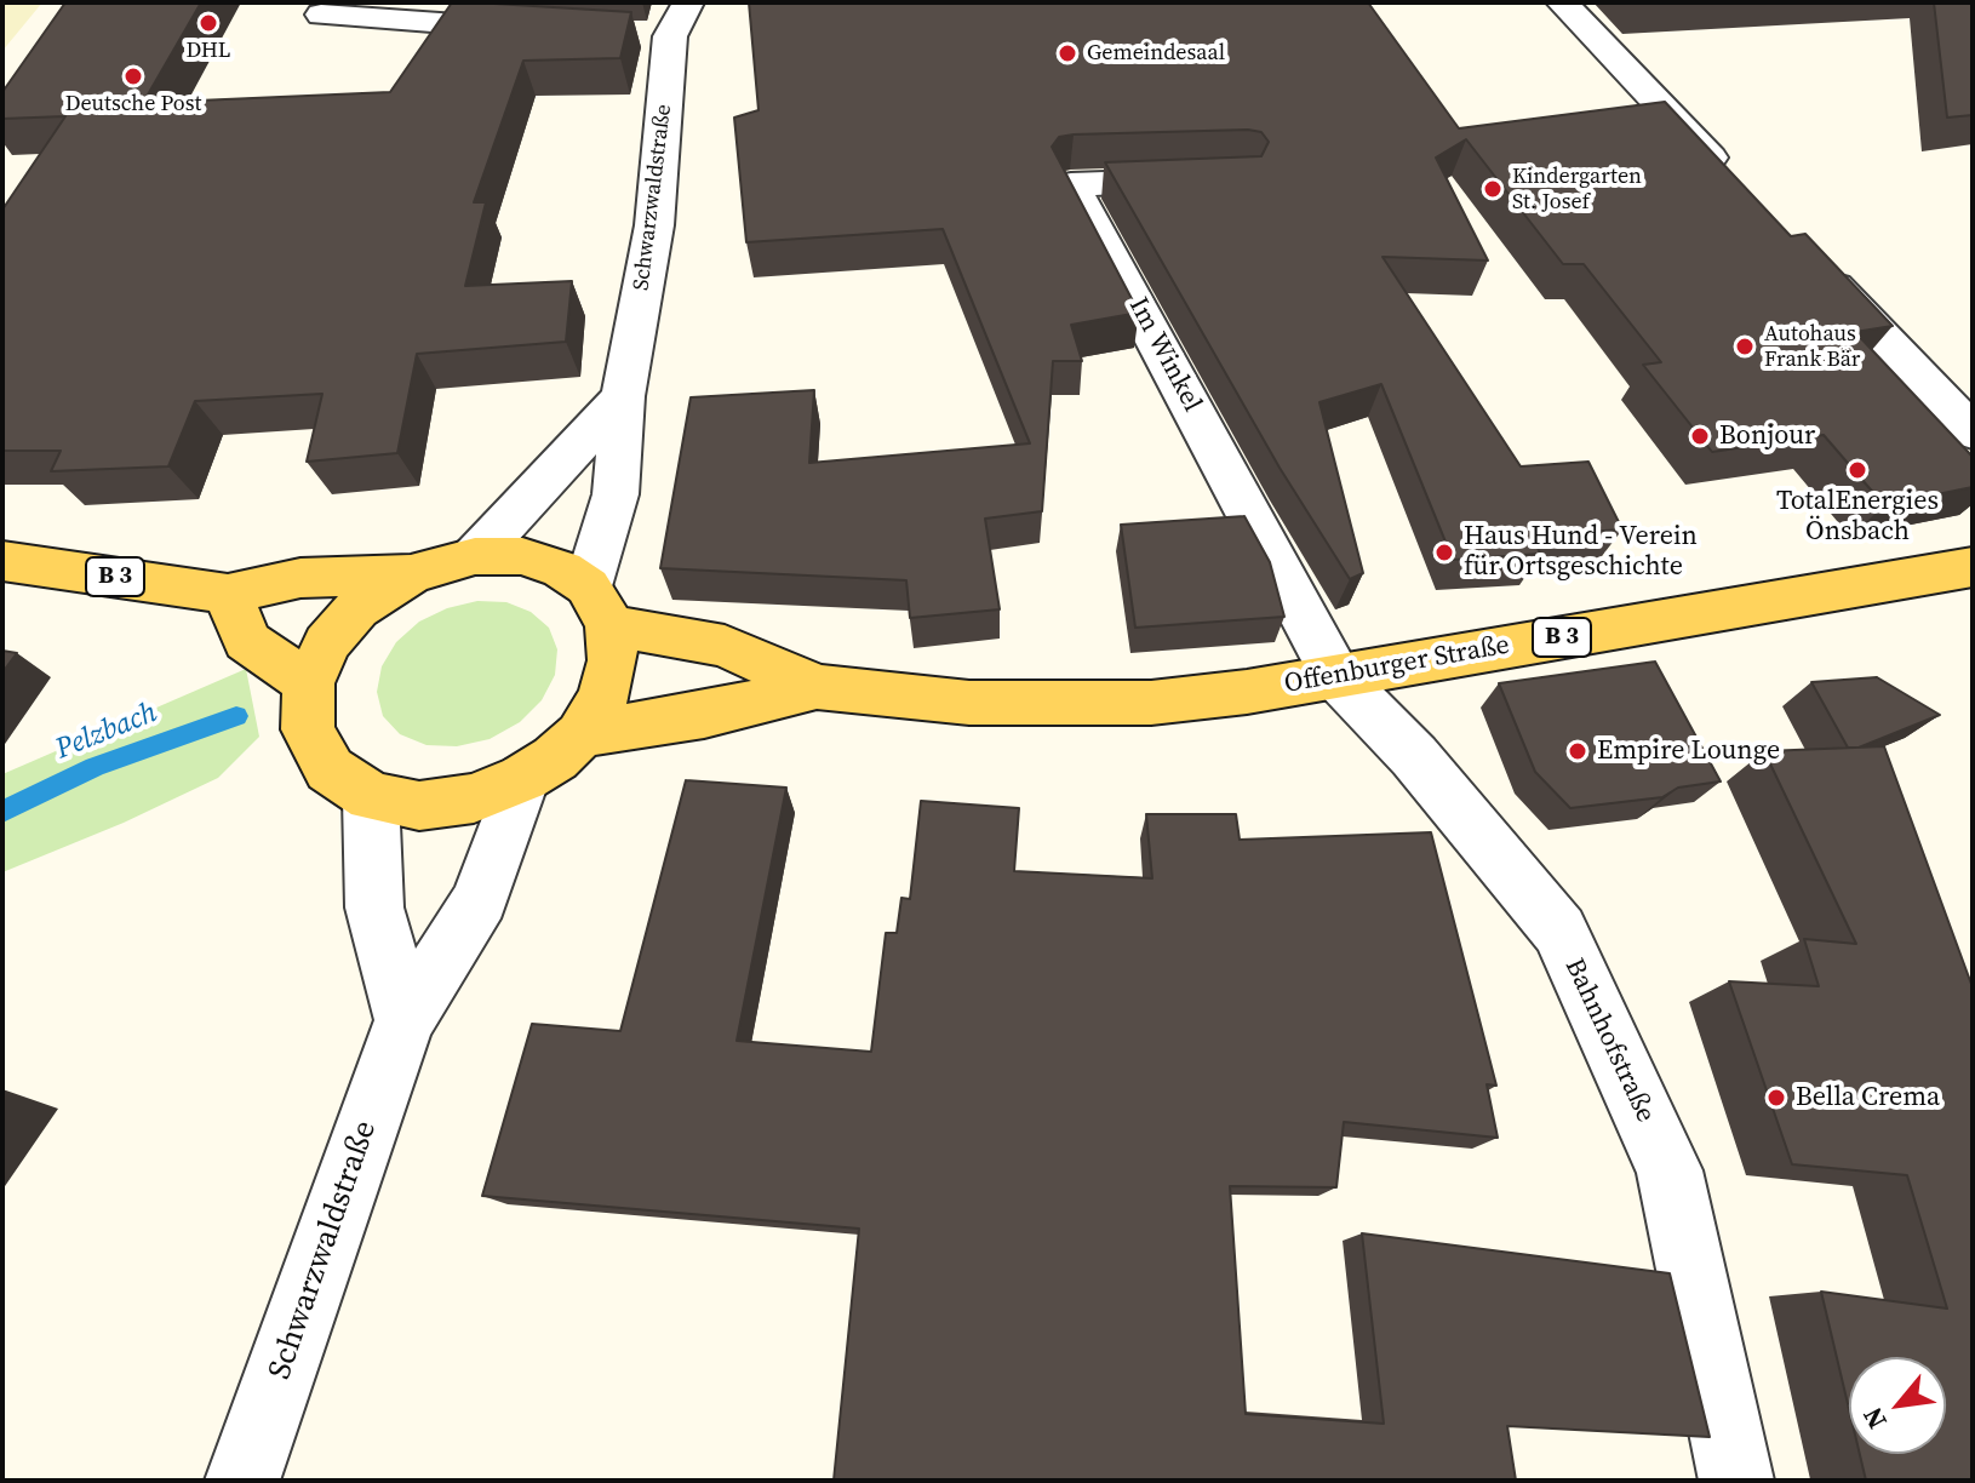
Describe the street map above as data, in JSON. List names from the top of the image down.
{
  "streets": {
    "main road": ["B 3", "Offenburger Straße"],
    "street": ["Schwarzwaldstraße", "Im Winkel", "Bahnhofstraße"]
  },
  "crossings": [
    ["Schwarzwaldstraße", "Offenburger Straße"],
    ["Im Winkel", "Offenburger Straße"],
    ["Im Winkel", "Bahnhofstraße"],
    ["Offenburger Straße", "Bahnhofstraße"]
  ],
  "water": ["Pelzbach"],
  "places": [
    "DHL",
    "Gemeindesaal",
    "Deutsche Post",
    "Kindergarten St. Josef",
    "Autohaus Frank Bär",
    "Bonjour",
    "TotalEnergies Önsbach",
    "Haus Hund - Verein für Ortsgeschichte",
    "Empire Lounge",
    "Bella Crema"
  ],
  "north": "bottom left"
}
